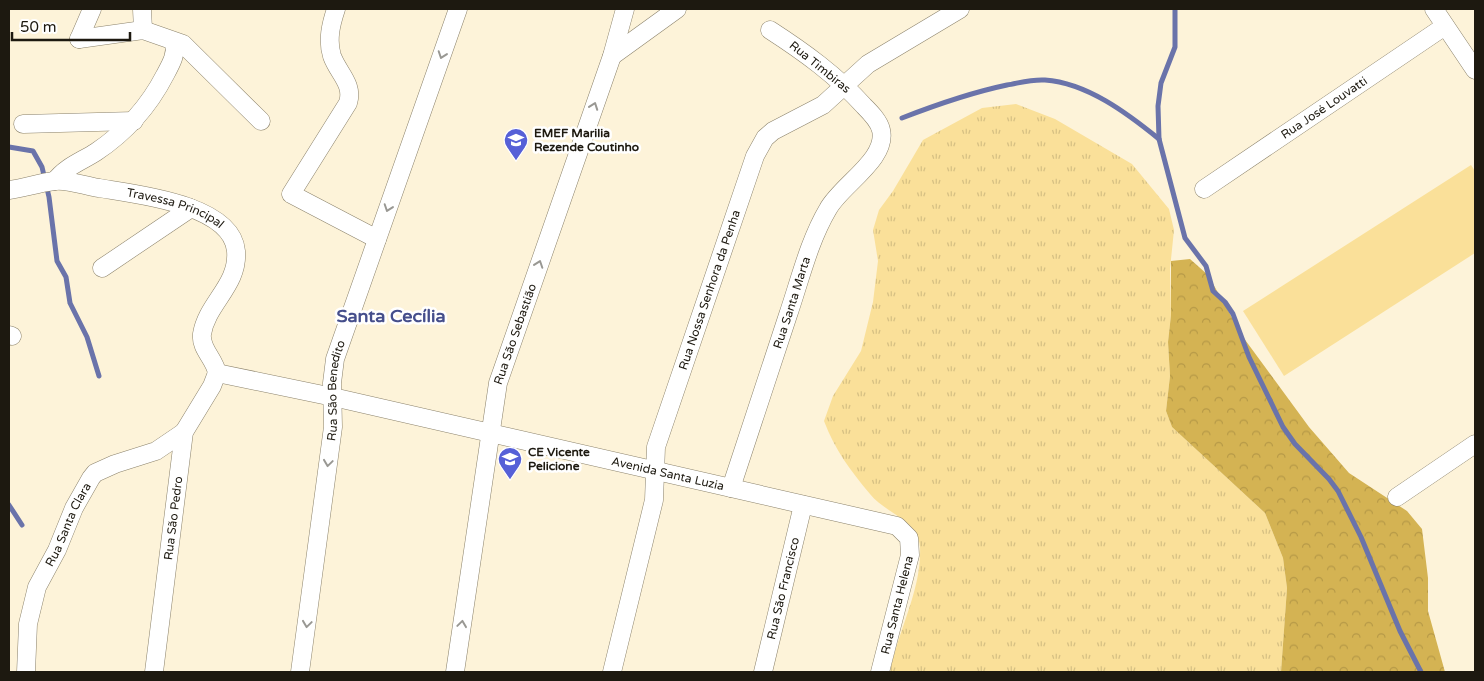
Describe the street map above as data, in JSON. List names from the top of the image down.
{
  "streets": {
    "street": [
      "Rua Timbiras",
      "Rua José Louvatti",
      "Travessa Principal",
      "Rua Nossa Senhora da Penha",
      "Rua Santa Marta",
      "Rua São Sebastião",
      "Rua São Benedito",
      "Avenida Santa Luzia",
      "Rua São Pedro",
      "Rua Santa Clara",
      "Rua São Francisco",
      "Rua Santa Helena"
    ]
  },
  "crossings": [
    ["Rua Timbiras", "Rua Nossa Senhora da Penha"],
    ["Rua Timbiras", "Rua Santa Marta"],
    ["Travessa Principal", "Avenida Santa Luzia"],
    ["Travessa Principal", "Rua São Pedro"],
    ["Rua Nossa Senhora da Penha", "Avenida Santa Luzia"],
    ["Rua Santa Marta", "Avenida Santa Luzia"],
    ["Rua São Sebastião", "Avenida Santa Luzia"],
    ["Rua São Benedito", "Avenida Santa Luzia"],
    ["Avenida Santa Luzia", "Rua São Pedro"],
    ["Avenida Santa Luzia", "Rua São Francisco"],
    ["Avenida Santa Luzia", "Rua Santa Helena"],
    ["Rua São Pedro", "Rua Santa Clara"]
  ],
  "one_way": ["Rua São Sebastião", "Rua São Benedito"],
  "districts": ["Santa Cecília"],
  "places": {
    "school or university": ["EMEF Marilia Rezende Coutinho", "CE Vicente Pelicione"]
  },
  "scale_bar": "50 m"
}
